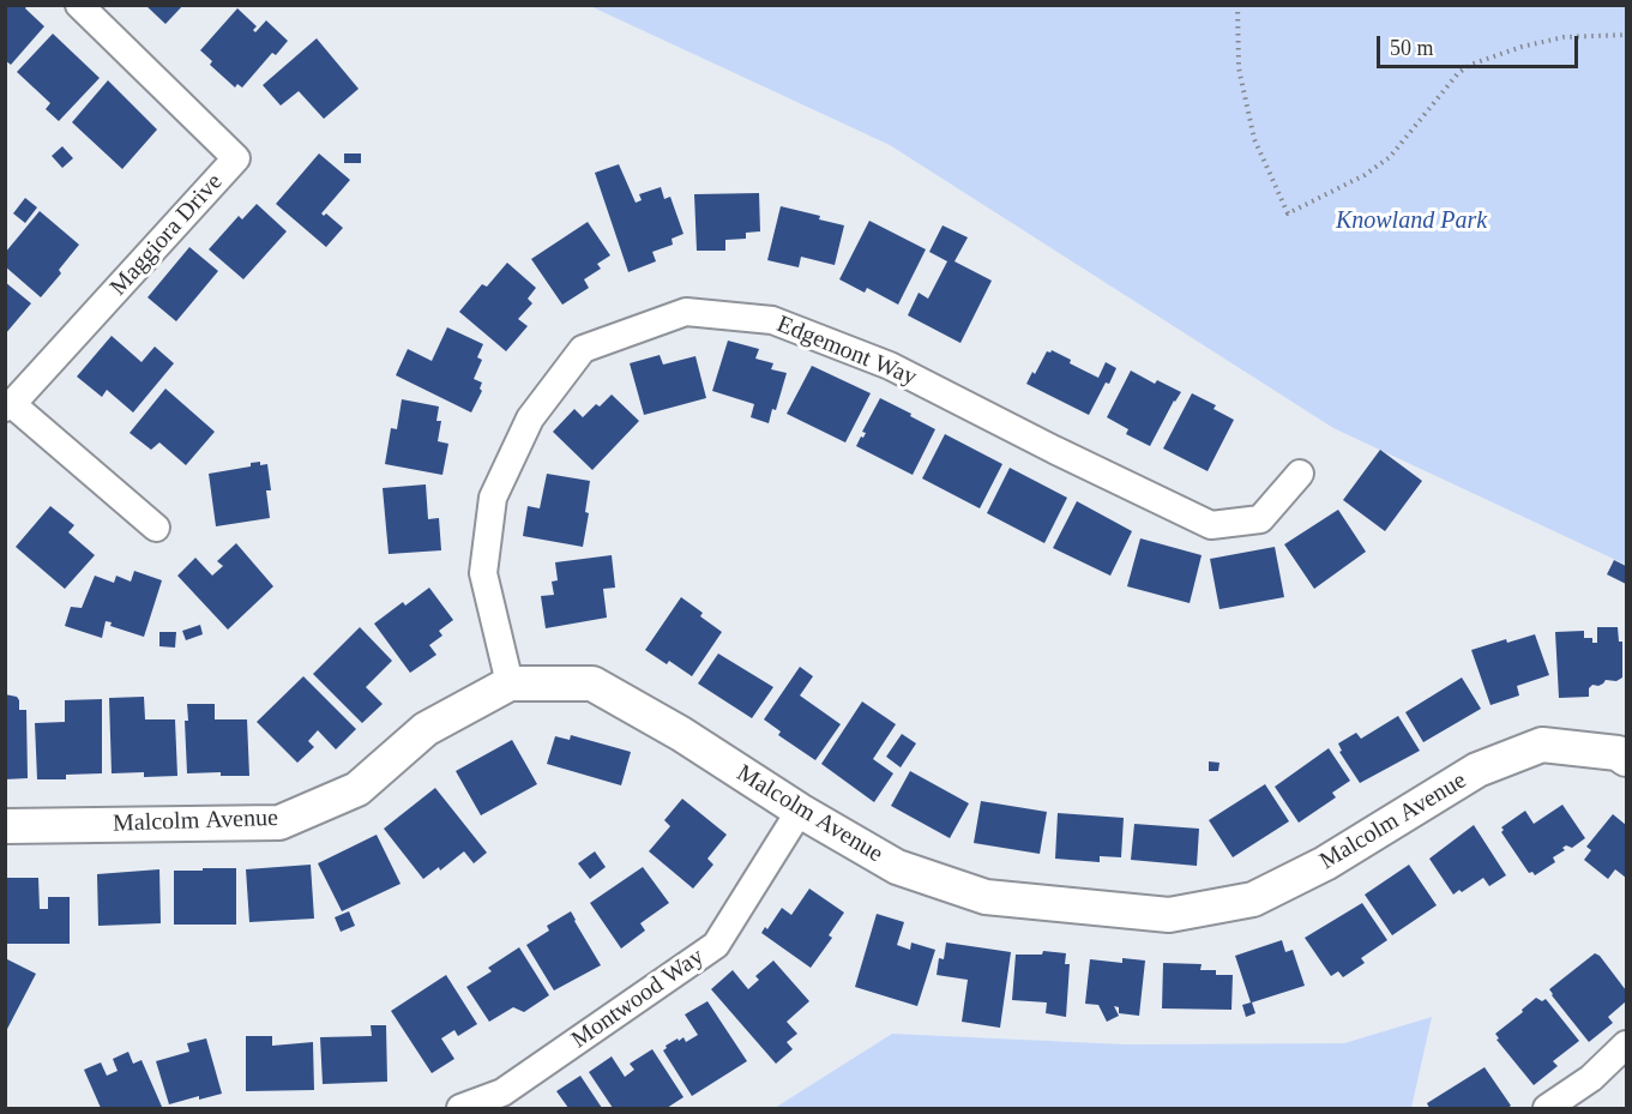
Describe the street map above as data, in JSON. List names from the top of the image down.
{
  "streets": {
    "street": [
      "Maggiora Drive",
      "Edgemont Way",
      "Malcolm Avenue",
      "Montwood Way"
    ]
  },
  "crossings": [
    ["Edgemont Way", "Malcolm Avenue"],
    ["Malcolm Avenue", "Montwood Way"]
  ],
  "parks": ["Knowland Park"],
  "scale_bar": "50 m"
}
